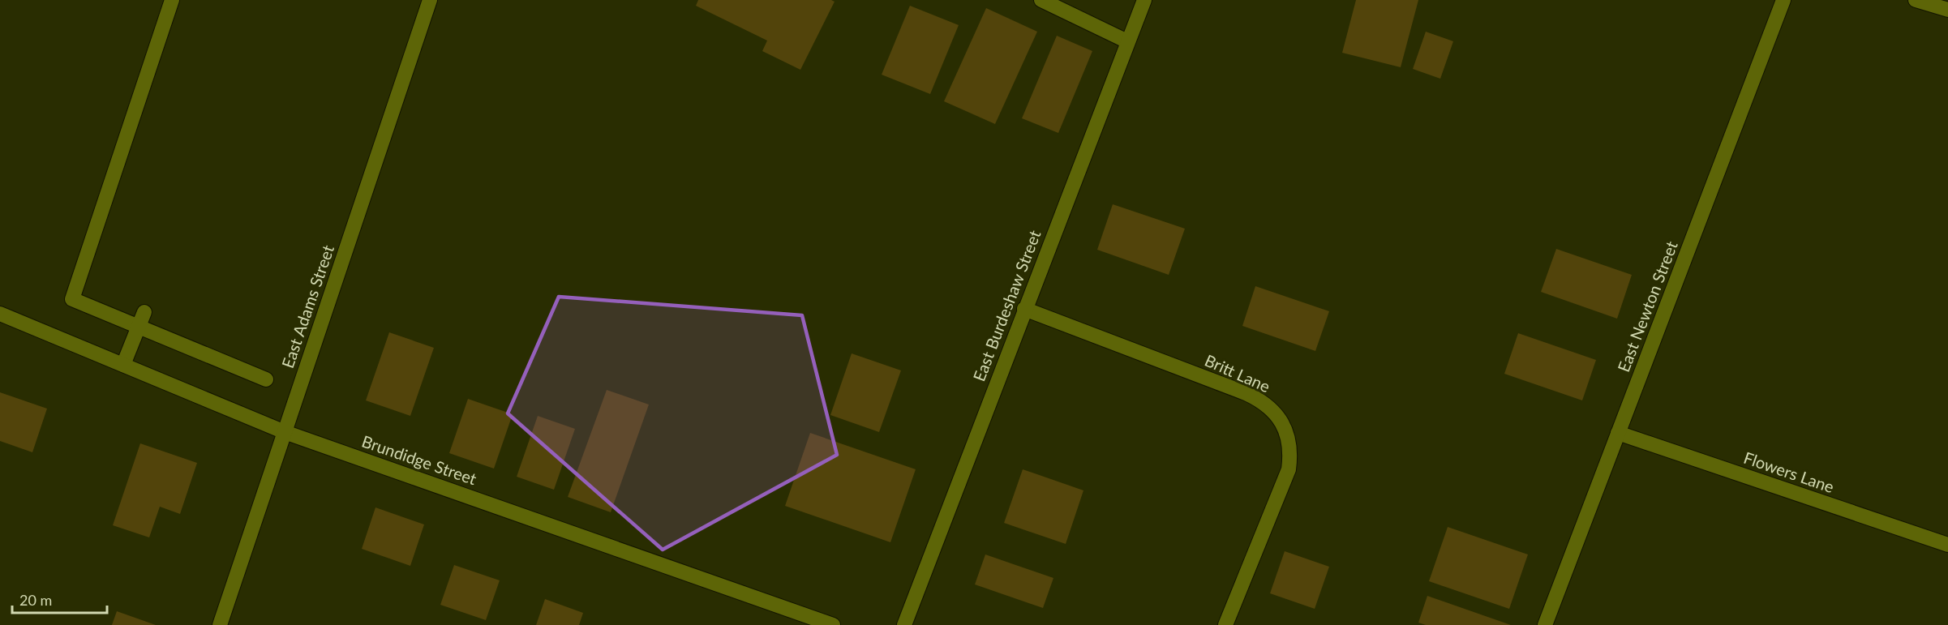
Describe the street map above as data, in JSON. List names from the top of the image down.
{
  "streets": {
    "street": [
      "East Burdeshaw Street",
      "East Adams Street",
      "East Newton Street",
      "Britt Lane",
      "Brundidge Street",
      "Flowers Lane"
    ]
  },
  "crossings": [
    ["East Burdeshaw Street", "Britt Lane"],
    ["East Adams Street", "Brundidge Street"],
    ["East Newton Street", "Flowers Lane"]
  ],
  "scale_bar": "20 m"
}
